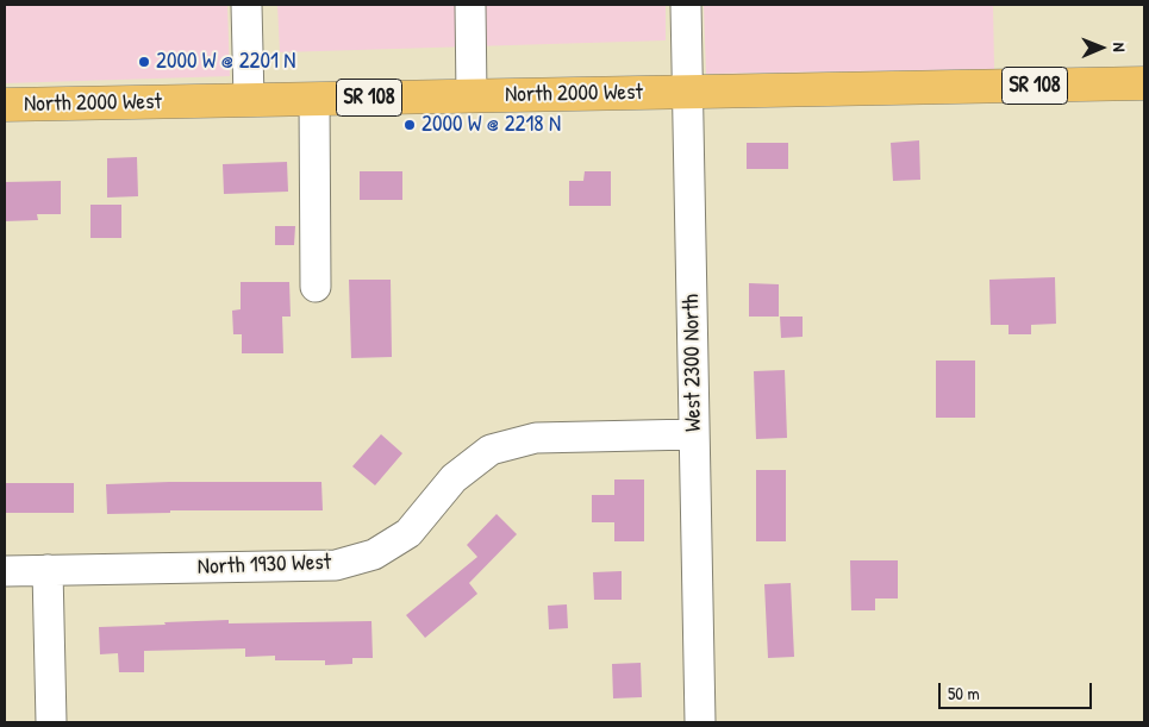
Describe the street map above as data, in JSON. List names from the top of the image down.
{
  "streets": {
    "main road": ["SR 108", "North 2000 West"],
    "street": ["West 2300 North", "North 1930 West"]
  },
  "crossings": [
    ["North 2000 West", "West 2300 North"],
    ["West 2300 North", "North 1930 West"]
  ],
  "places": ["2000 W @ 2201 N", "2000 W @ 2218 N"],
  "scale_bar": "50 m",
  "north": "right"
}
